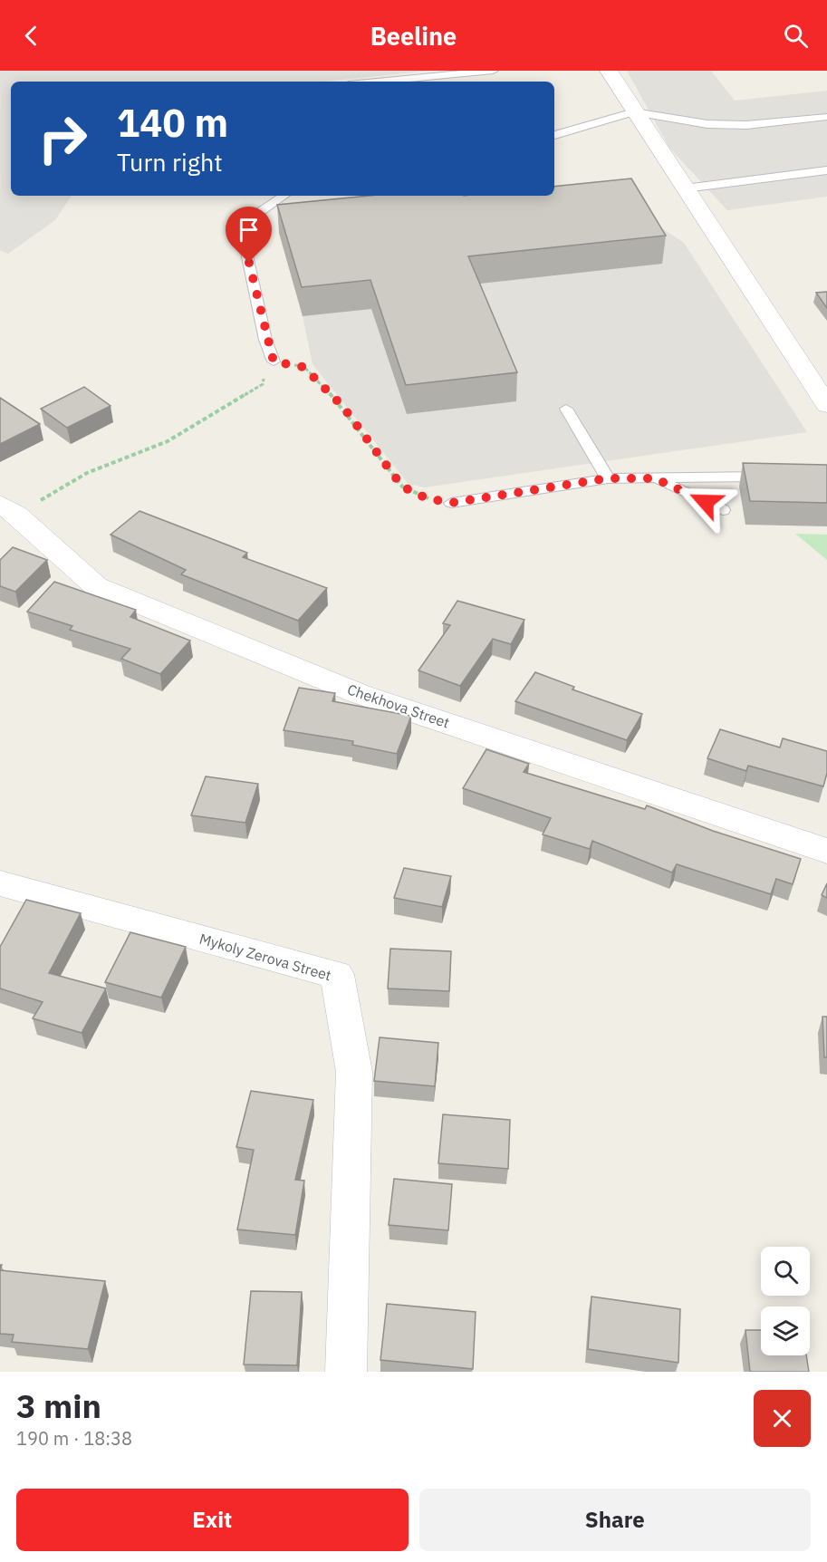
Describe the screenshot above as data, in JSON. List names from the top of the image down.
{
  "streets": {
    "street": ["Chekhova Street", "Mykoly Zerova Street"]
  },
  "page": {
    "header": "Beeline",
    "turn": ["140 m", "Turn right"],
    "heading": ["3 min", "190 m · 18:38"],
    "buttons": ["Exit", "Share"]
  }
}
